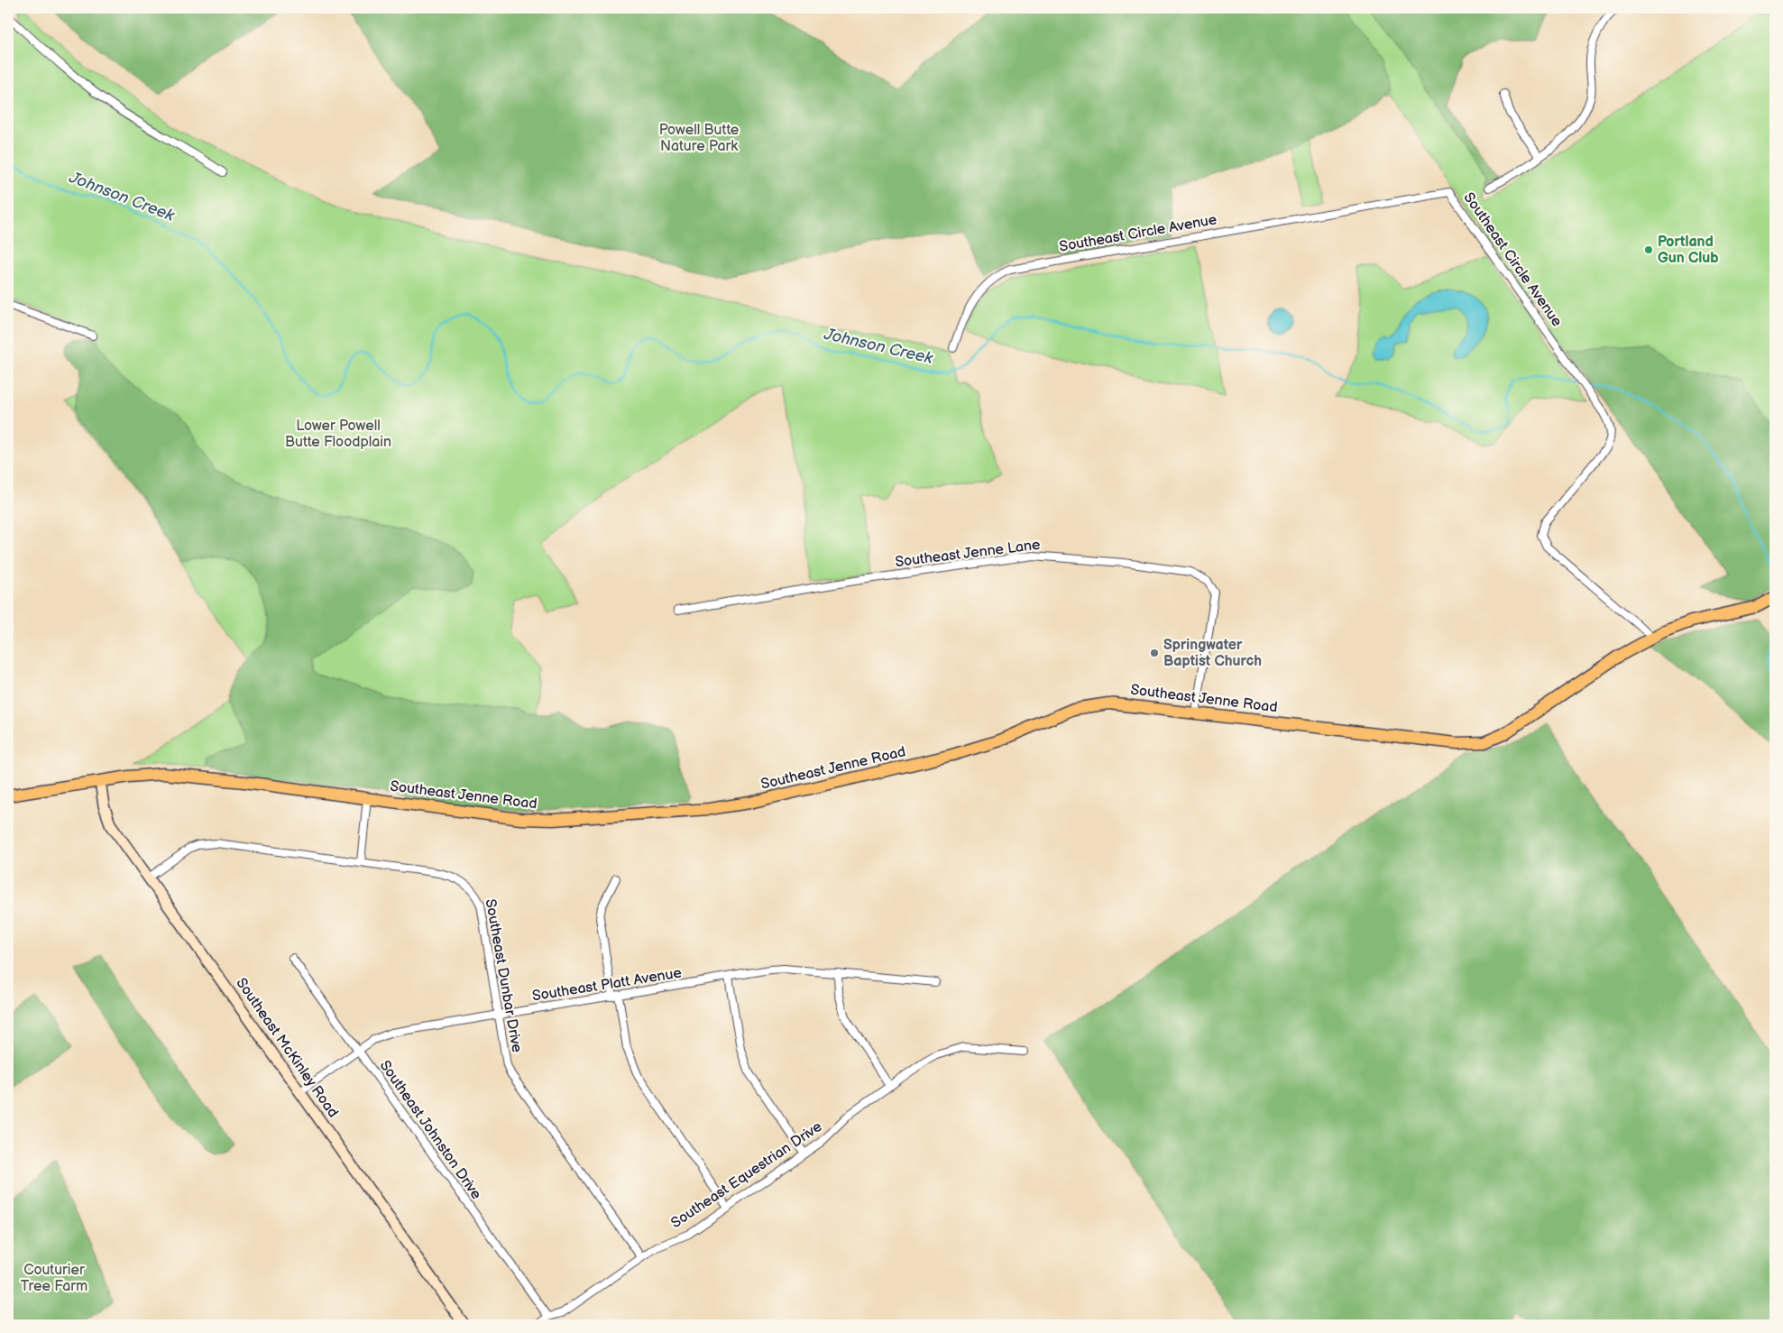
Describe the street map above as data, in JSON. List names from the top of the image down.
{
  "streets": {
    "main road": ["Southeast Jenne Road"],
    "street": [
      "Southeast Circle Avenue",
      "Southeast Jenne Lane",
      "Southeast Dunbar Drive",
      "Southeast Platt Avenue",
      "Southeast McKinley Road",
      "Southeast Johnston Drive",
      "Southeast Equestrian Drive"
    ]
  },
  "crossings": [
    ["Southeast Circle Avenue", "Southeast Jenne Road"],
    ["Southeast Jenne Lane", "Southeast Jenne Road"],
    ["Southeast Jenne Road", "Southeast McKinley Road"],
    ["Southeast Dunbar Drive", "Southeast Platt Avenue"],
    ["Southeast Dunbar Drive", "Southeast McKinley Road"],
    ["Southeast Dunbar Drive", "Southeast Equestrian Drive"],
    ["Southeast Platt Avenue", "Southeast McKinley Road"],
    ["Southeast Platt Avenue", "Southeast Johnston Drive"],
    ["Southeast Johnston Drive", "Southeast Equestrian Drive"]
  ],
  "water": ["Johnson Creek"],
  "parks": ["Powell Butte Nature Park", "Lower Powell Butte Floodplain", "Couturier Tree Farm"],
  "places": ["Portland Gun Club", "Springwater Baptist Church"]
}
